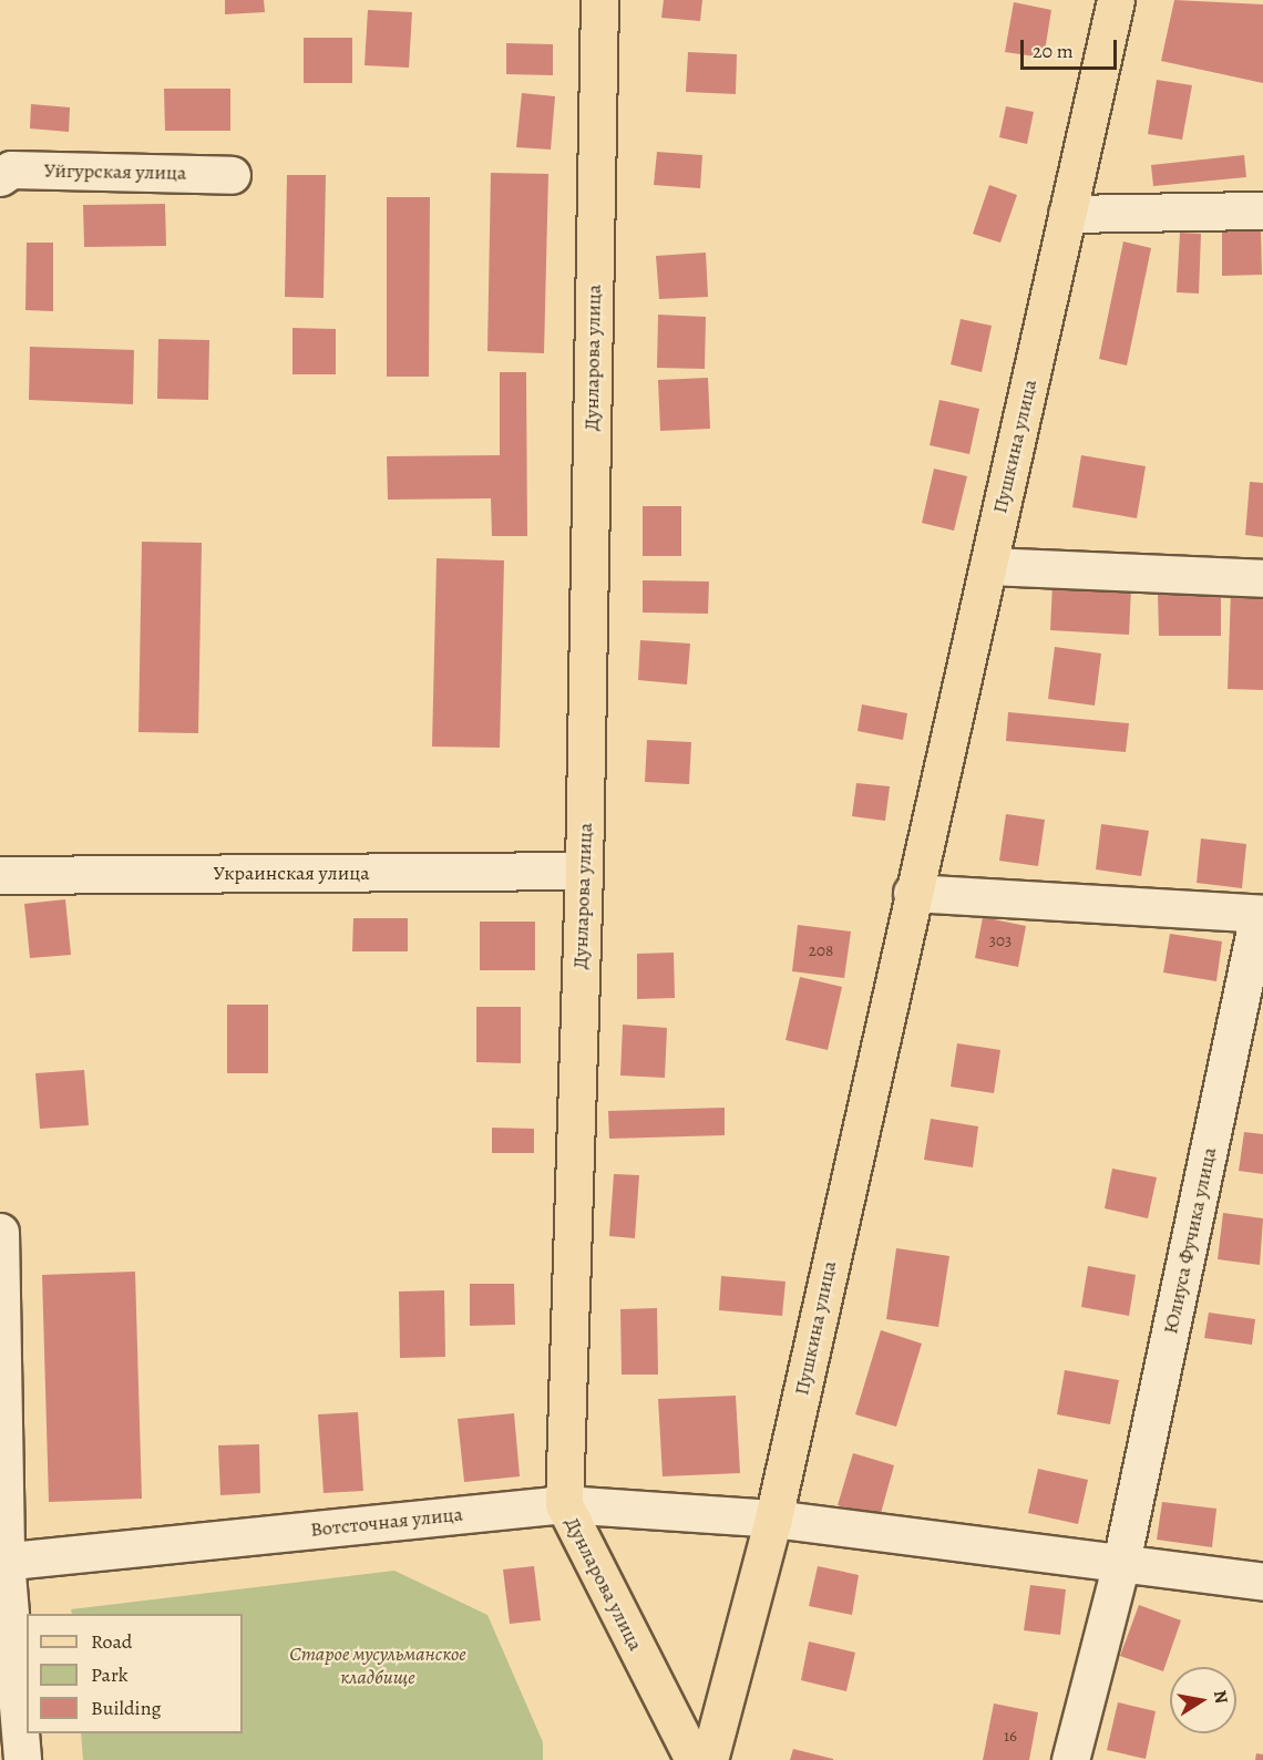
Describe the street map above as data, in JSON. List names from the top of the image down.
{
  "streets": {
    "main road": ["Дунларова улица", "Пушкина улица"],
    "street": [
      "Уйгурская улица",
      "Украинская улица",
      "Юлиуса Фучика улица",
      "Вотсточная улица"
    ]
  },
  "crossings": [
    ["Дунларова улица", "Украинская улица"],
    ["Дунларова улица", "Вотсточная улица"],
    ["Пушкина улица", "Вотсточная улица"]
  ],
  "parks": ["Старое мусульманское кладбище"],
  "house_numbers": ["303", "208", "16"],
  "legend": ["Road", "Park", "Building"],
  "scale_bar": "20 m",
  "north": "right"
}
